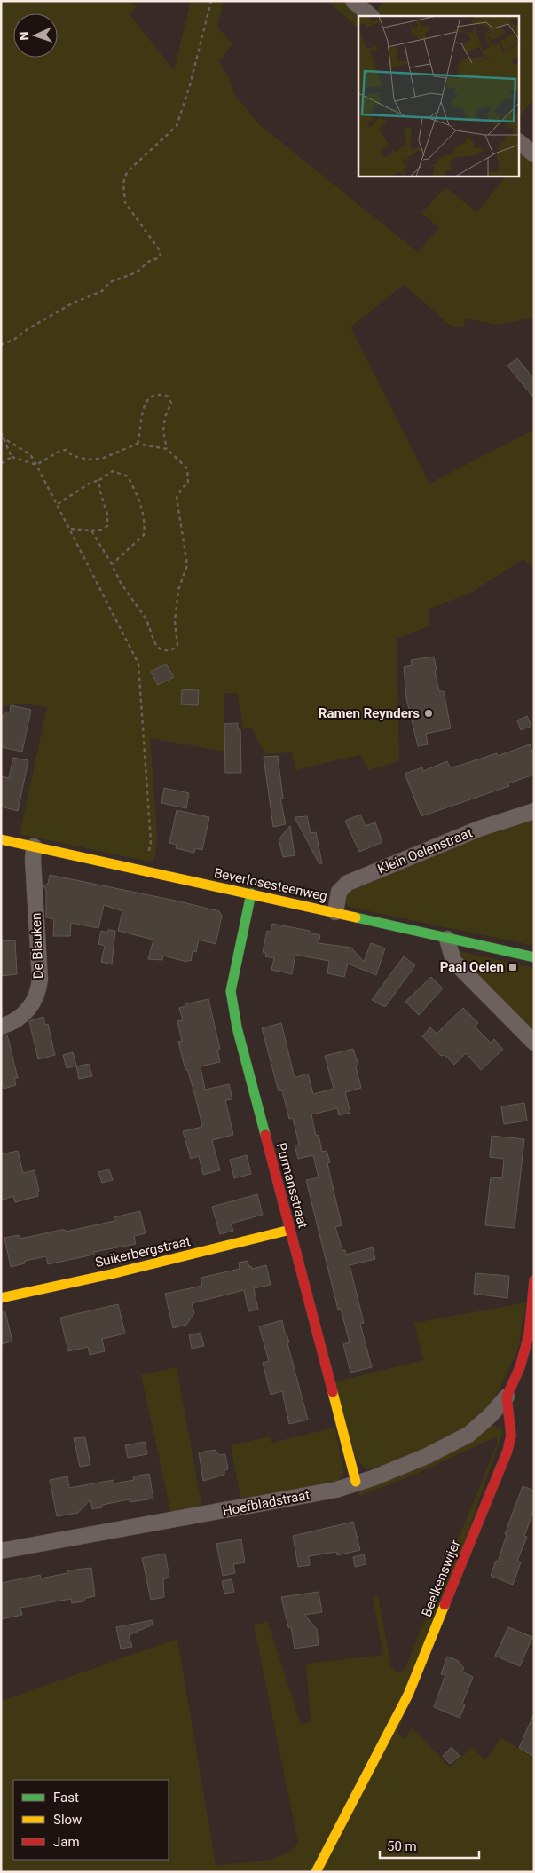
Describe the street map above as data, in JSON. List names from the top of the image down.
{
  "streets": {
    "street": [
      "Klein Oelenstraat",
      "Beverlosesteenweg",
      "De Blauken",
      "Purmansstraat",
      "Suikerbergstraat",
      "Hoefbladstraat",
      "Beelkenswijer"
    ]
  },
  "crossings": [
    ["Klein Oelenstraat", "Beverlosesteenweg"],
    ["Beverlosesteenweg", "De Blauken"],
    ["Beverlosesteenweg", "Purmansstraat"],
    ["Purmansstraat", "Suikerbergstraat"],
    ["Purmansstraat", "Hoefbladstraat"],
    ["Hoefbladstraat", "Beelkenswijer"]
  ],
  "places": {
    "other": ["Ramen Reynders"],
    "transit": ["Paal Oelen"]
  },
  "legend": ["Fast", "Slow", "Jam"],
  "scale_bar": "50 m",
  "north": "left"
}
